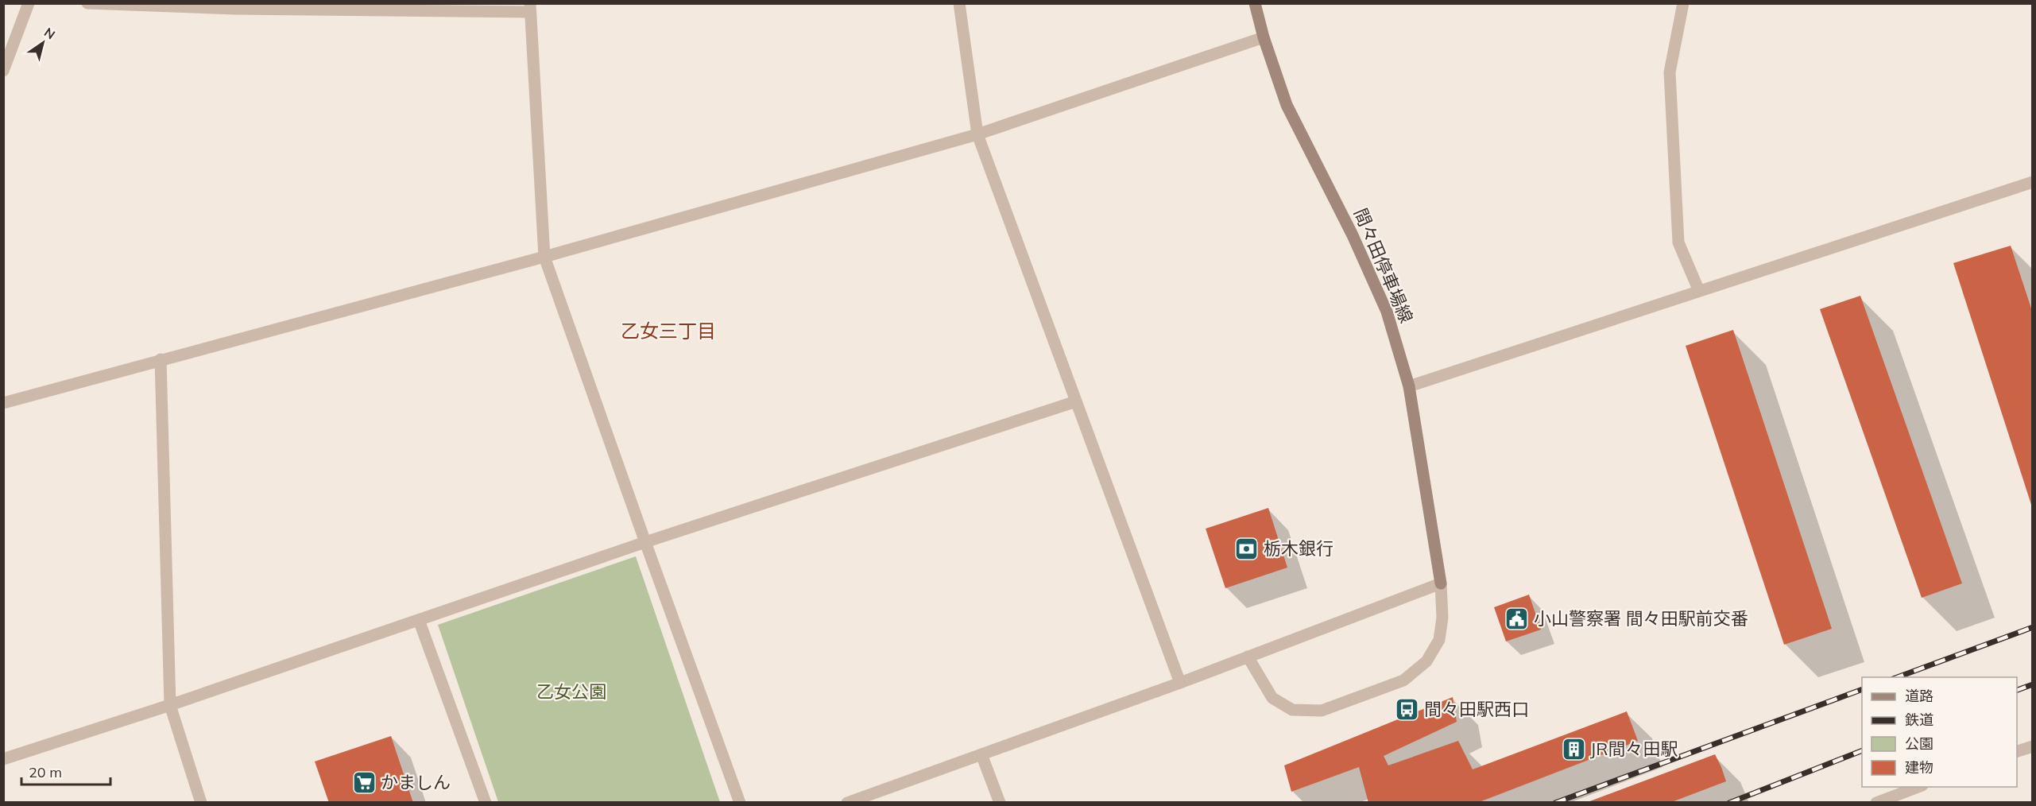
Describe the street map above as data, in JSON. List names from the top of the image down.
{
  "streets": {
    "main road": ["間々田停車場線"]
  },
  "districts": ["乙女三丁目"],
  "parks": ["乙女公園"],
  "places": {
    "bank": ["栃木銀行"],
    "public building": ["小山警察署 間々田駅前交番"],
    "bus stop": ["間々田駅西口"],
    "building": ["JR間々田駅"],
    "supermarket": ["かましん"]
  },
  "legend": [
    "道路",
    "鉄道",
    "公園",
    "建物"
  ],
  "scale_bar": "20 m",
  "north": "top right"
}
